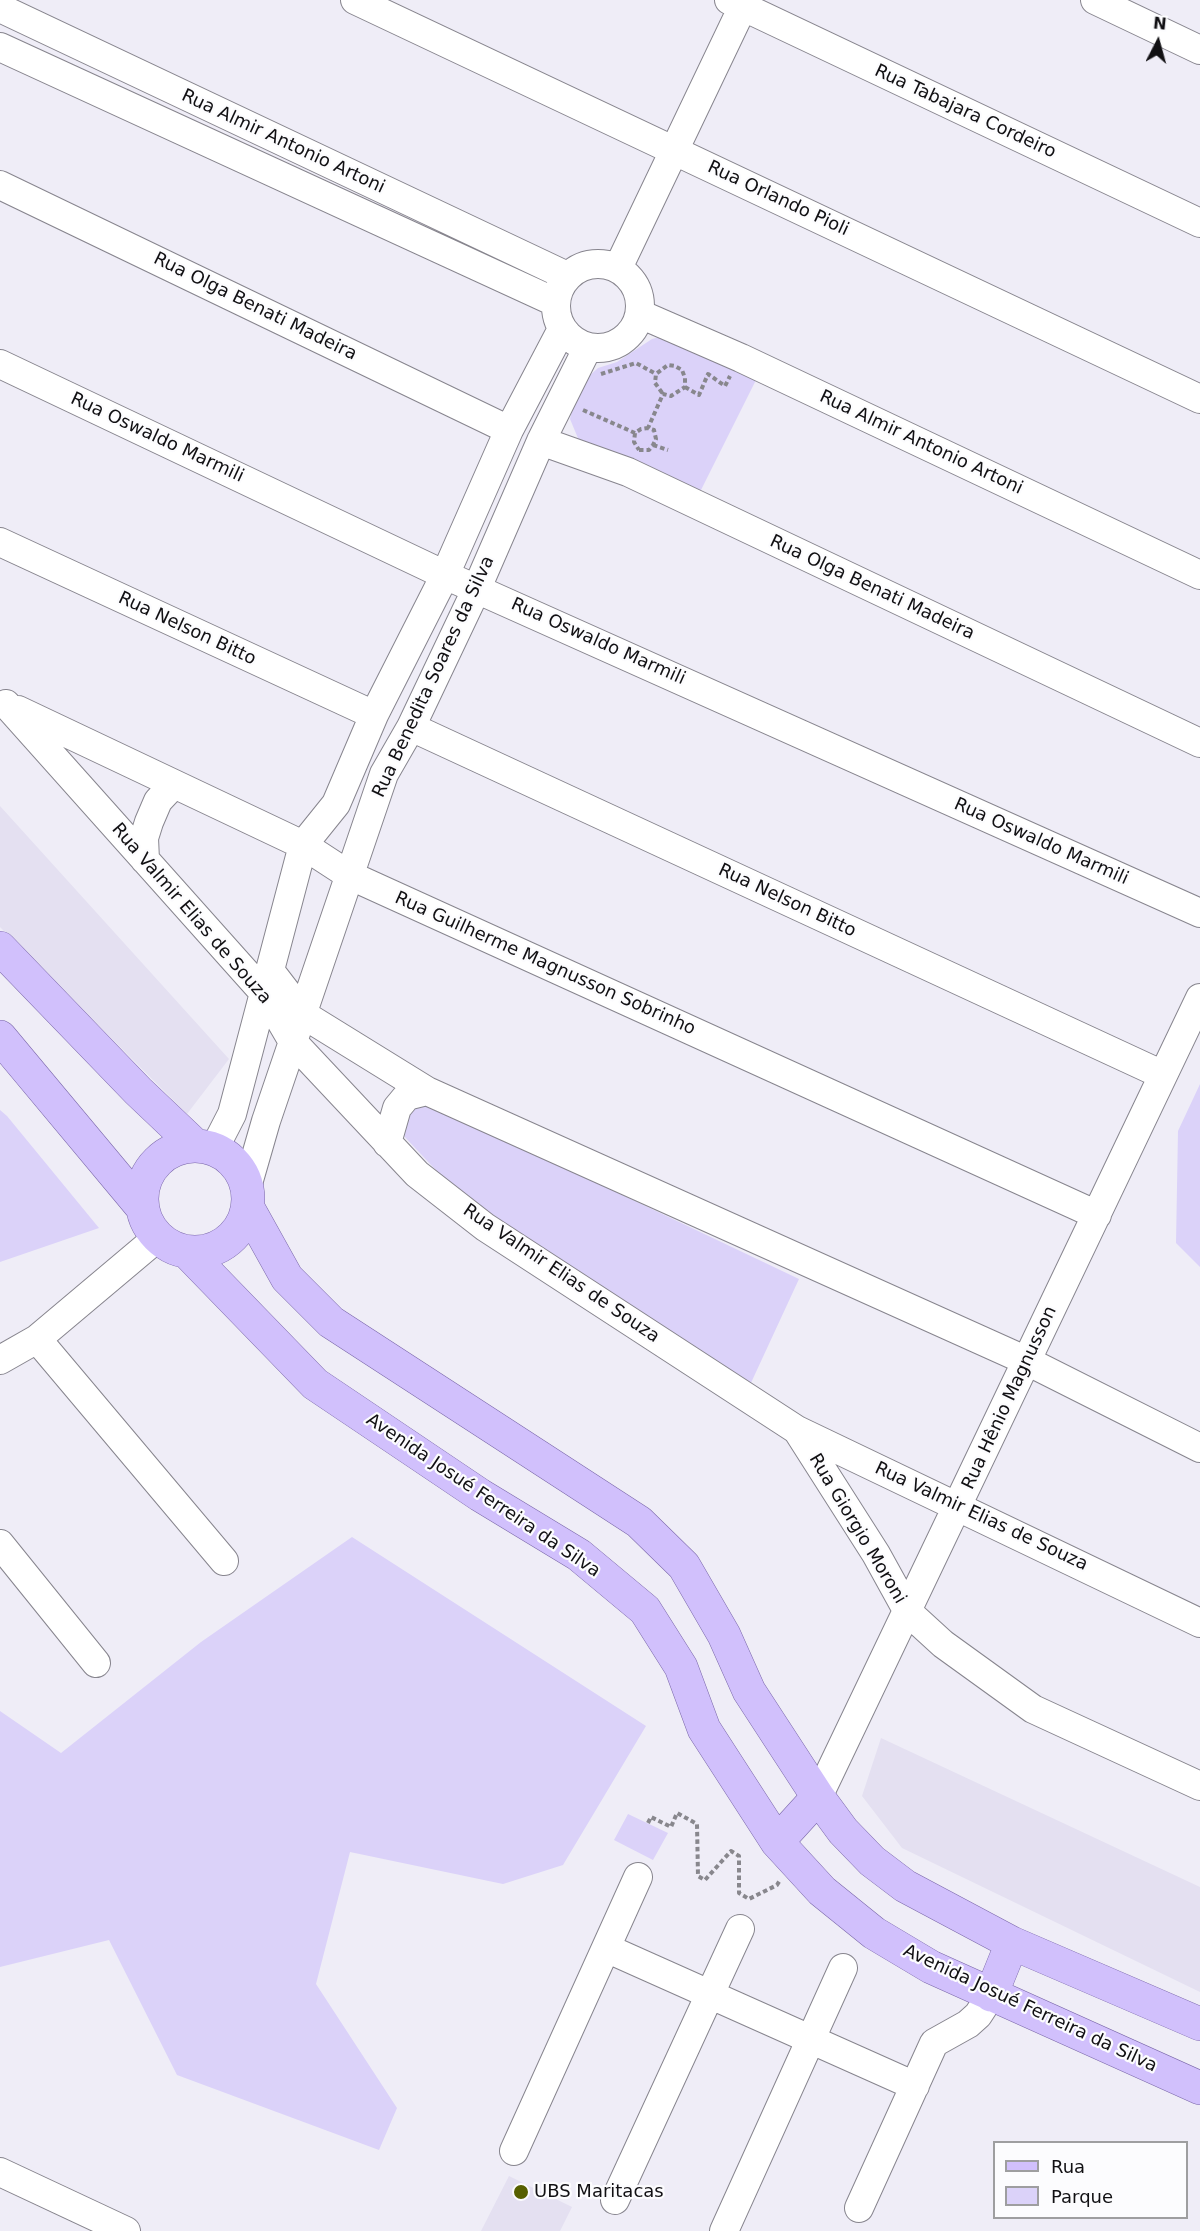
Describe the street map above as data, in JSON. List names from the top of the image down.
{
  "streets": {
    "main road": ["Avenida Josué Ferreira da Silva"],
    "street": [
      "Rua Tabajara Cordeiro",
      "Rua Almir Antonio Artoni",
      "Rua Orlando Pioli",
      "Rua Olga Benati Madeira",
      "Rua Oswaldo Marmili",
      "Rua Nelson Bitto",
      "Rua Benedita Soares da Silva",
      "Rua Valmir Elias de Souza",
      "Rua Guilherme Magnusson Sobrinho",
      "Rua Hênio Magnusson",
      "Rua Giorgio Moroni"
    ]
  },
  "crossings": [
    ["Rua Almir Antonio Artoni", "Rua Benedita Soares da Silva"],
    ["Rua Olga Benati Madeira", "Rua Benedita Soares da Silva"],
    ["Rua Oswaldo Marmili", "Rua Benedita Soares da Silva"],
    ["Rua Nelson Bitto", "Rua Benedita Soares da Silva"],
    ["Rua Nelson Bitto", "Rua Hênio Magnusson"],
    ["Rua Benedita Soares da Silva", "Rua Valmir Elias de Souza"],
    ["Rua Benedita Soares da Silva", "Rua Guilherme Magnusson Sobrinho"],
    ["Rua Benedita Soares da Silva", "Avenida Josué Ferreira da Silva"],
    ["Rua Valmir Elias de Souza", "Rua Guilherme Magnusson Sobrinho"],
    ["Rua Valmir Elias de Souza", "Rua Hênio Magnusson"],
    ["Rua Valmir Elias de Souza", "Rua Giorgio Moroni"],
    ["Rua Guilherme Magnusson Sobrinho", "Rua Hênio Magnusson"],
    ["Rua Hênio Magnusson", "Rua Giorgio Moroni"]
  ],
  "places": ["UBS Maritacas"],
  "legend": ["Rua", "Parque"],
  "north": "top"
}
